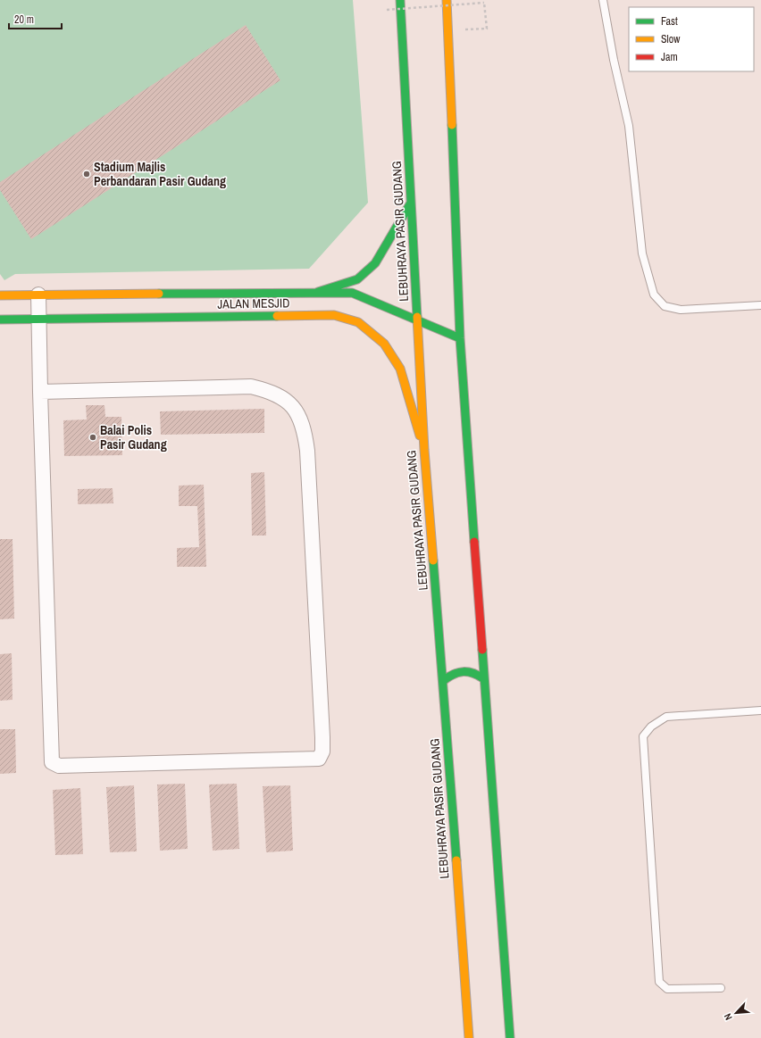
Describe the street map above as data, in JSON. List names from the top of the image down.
{
  "streets": {
    "main road": ["LEBUHRAYA PASIR GUDANG", "JALAN MESJID"]
  },
  "crossings": [
    ["LEBUHRAYA PASIR GUDANG", "JALAN MESJID"]
  ],
  "places": ["Stadium Majlis Perbandaran Pasir Gudang", "Balai Polis Pasir Gudang"],
  "legend": ["Fast", "Slow", "Jam"],
  "scale_bar": "20 m",
  "north": "bottom left"
}
